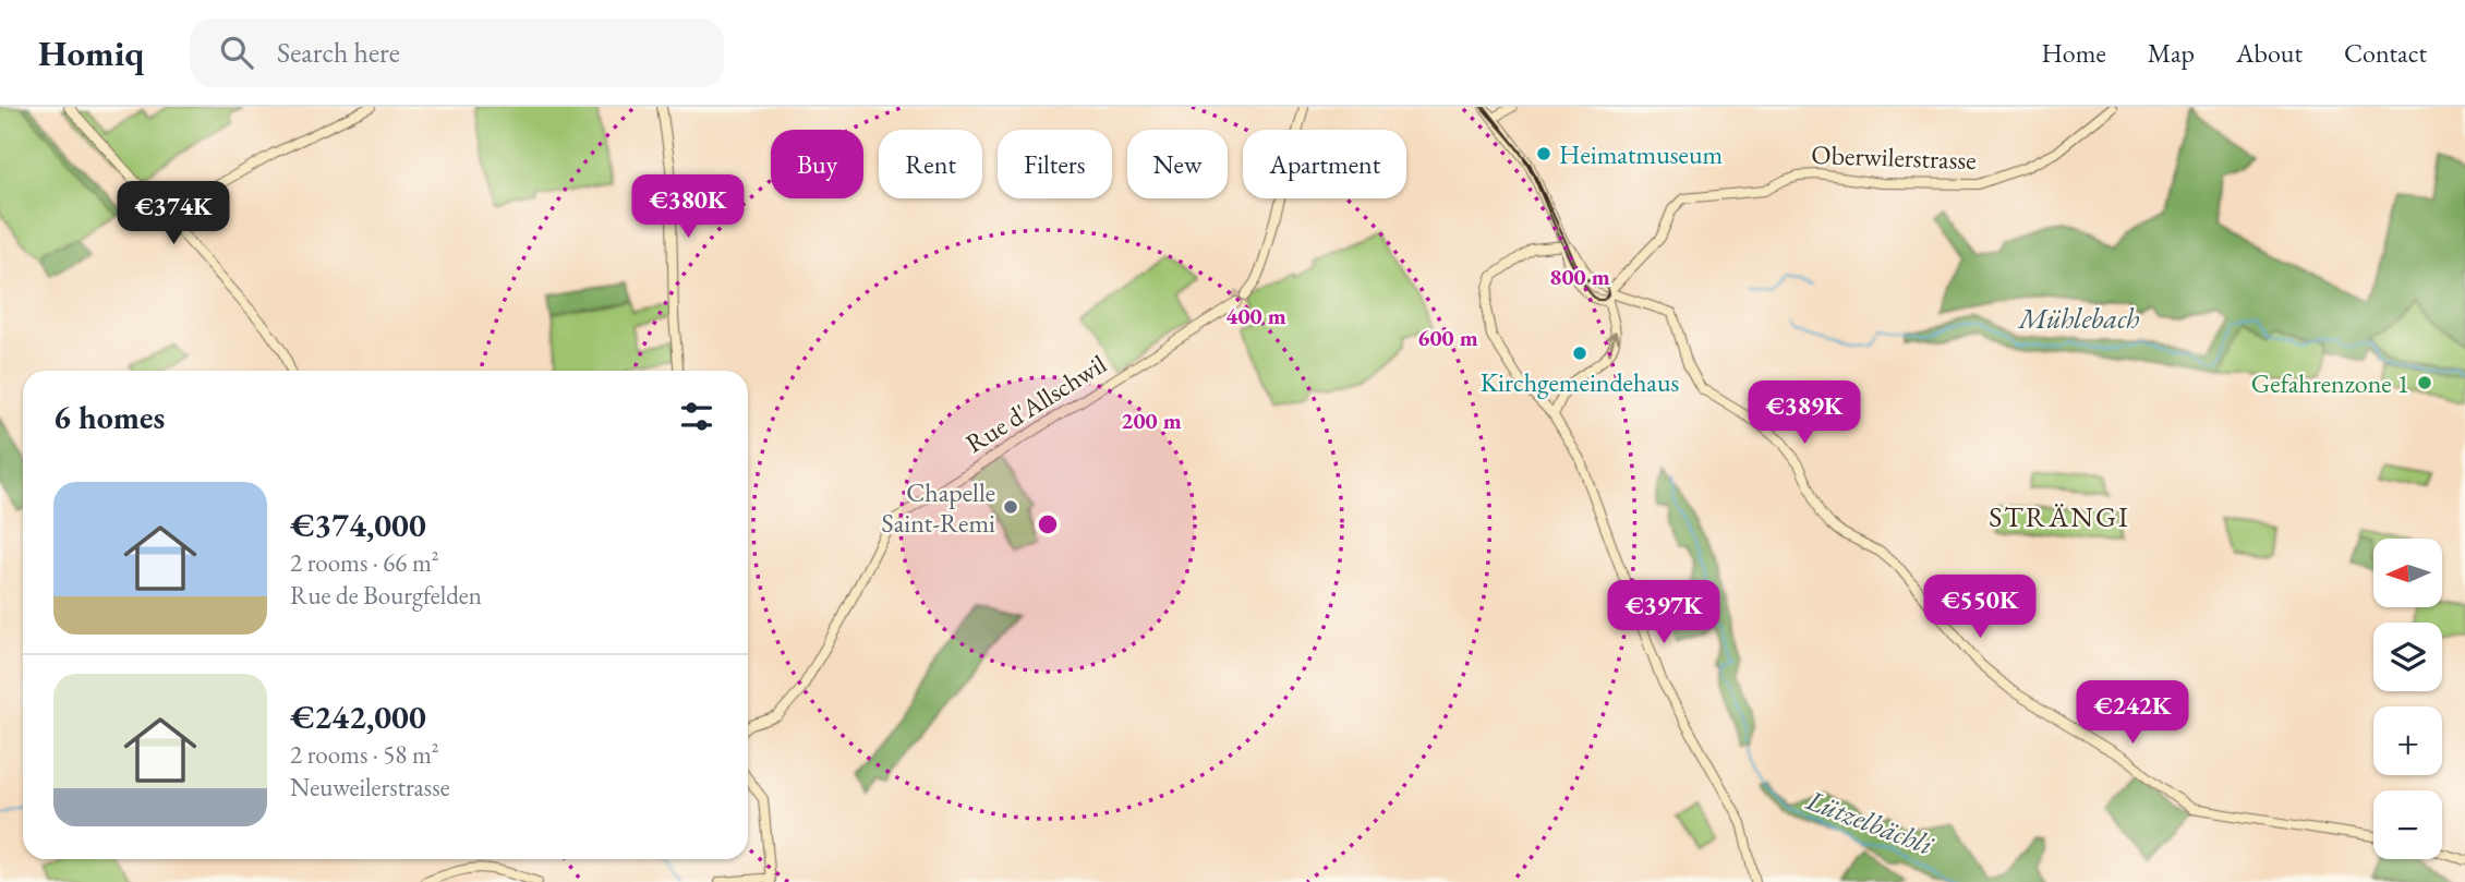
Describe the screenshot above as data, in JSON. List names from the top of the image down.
{
  "streets": {
    "street": ["Oberwilerstrasse", "Rue d'Allschwil"]
  },
  "districts": ["STRÄNGI"],
  "water": ["Mühlebach", "Lützelbächli"],
  "places": [
    "Heimatmuseum",
    "Kirchgemeindehaus",
    "Gefahrenzone 1",
    "Chapelle Saint-Remi"
  ],
  "north": "left",
  "page": {
    "header": "Homiq",
    "search": "Search here",
    "nav": [
      "Home",
      "Map",
      "About",
      "Contact"
    ],
    "chip": [
      "Buy",
      "Rent",
      "Filters",
      "New",
      "Apartment"
    ],
    "price": [
      "€380K",
      "€374K",
      "€389K",
      "€550K",
      "€397K",
      "€242K"
    ],
    "heading": "6 homes",
    "list": [
      {
        "name": "€374,000",
        "note": "2 rooms · 66 m² · Rue de Bourgfelden"
      },
      {
        "name": "€242,000",
        "note": "2 rooms · 58 m² · Neuweilerstrasse"
      }
    ],
    "map_buttons": ["+", "−"]
  },
  "rings": [
    "800 m",
    "400 m",
    "600 m",
    "200 m"
  ]
}
